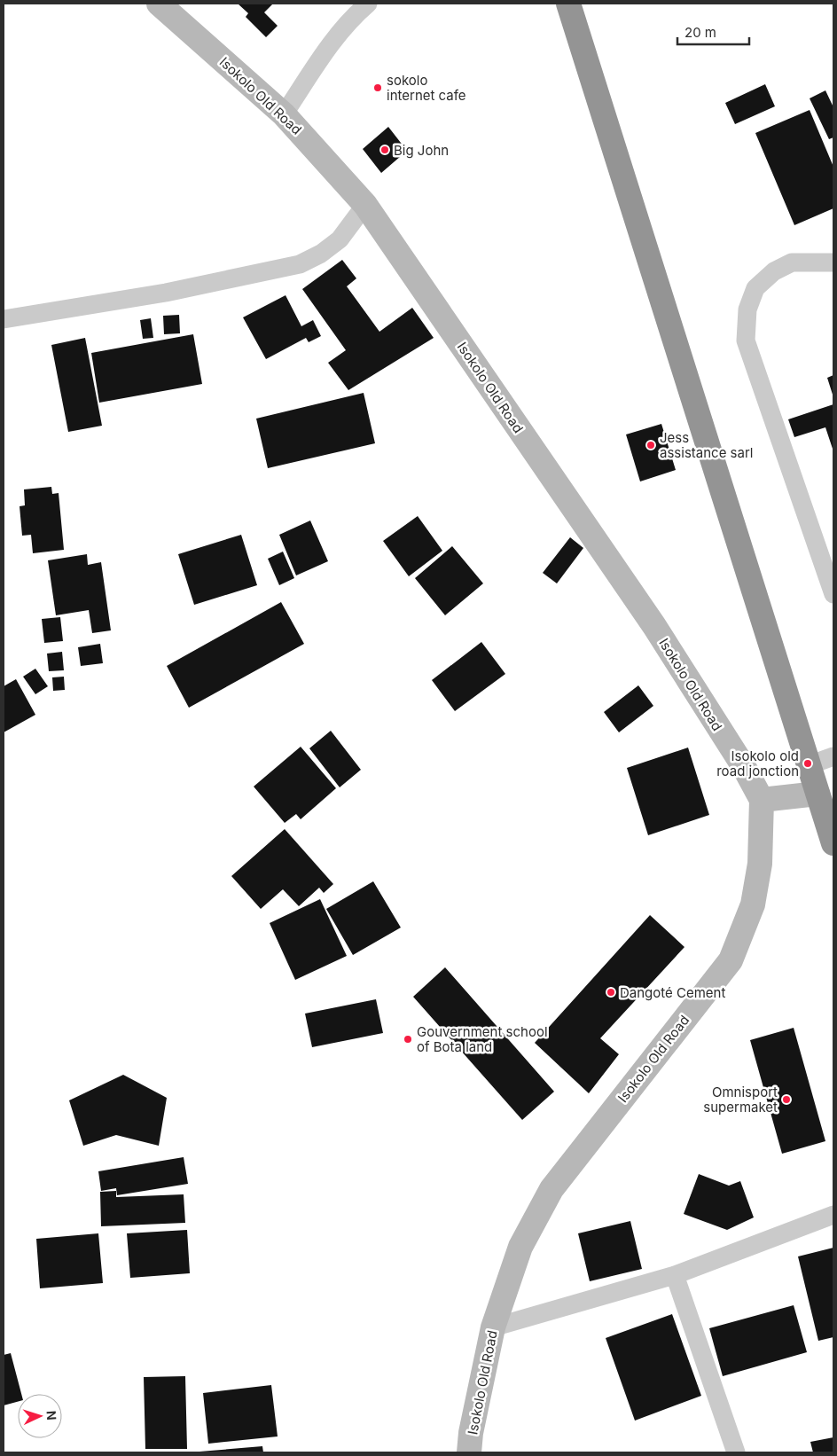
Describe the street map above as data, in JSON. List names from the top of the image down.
{
  "streets": {
    "street": ["Isokolo Old Road"]
  },
  "places": [
    "sokolo internet cafe",
    "Big John",
    "Jess assistance sarl",
    "Isokolo old road jonction",
    "Dangoté Cement",
    "Gouvernment school of Bota land",
    "Omnisport supermaket"
  ],
  "scale_bar": "20 m",
  "north": "right"
}
